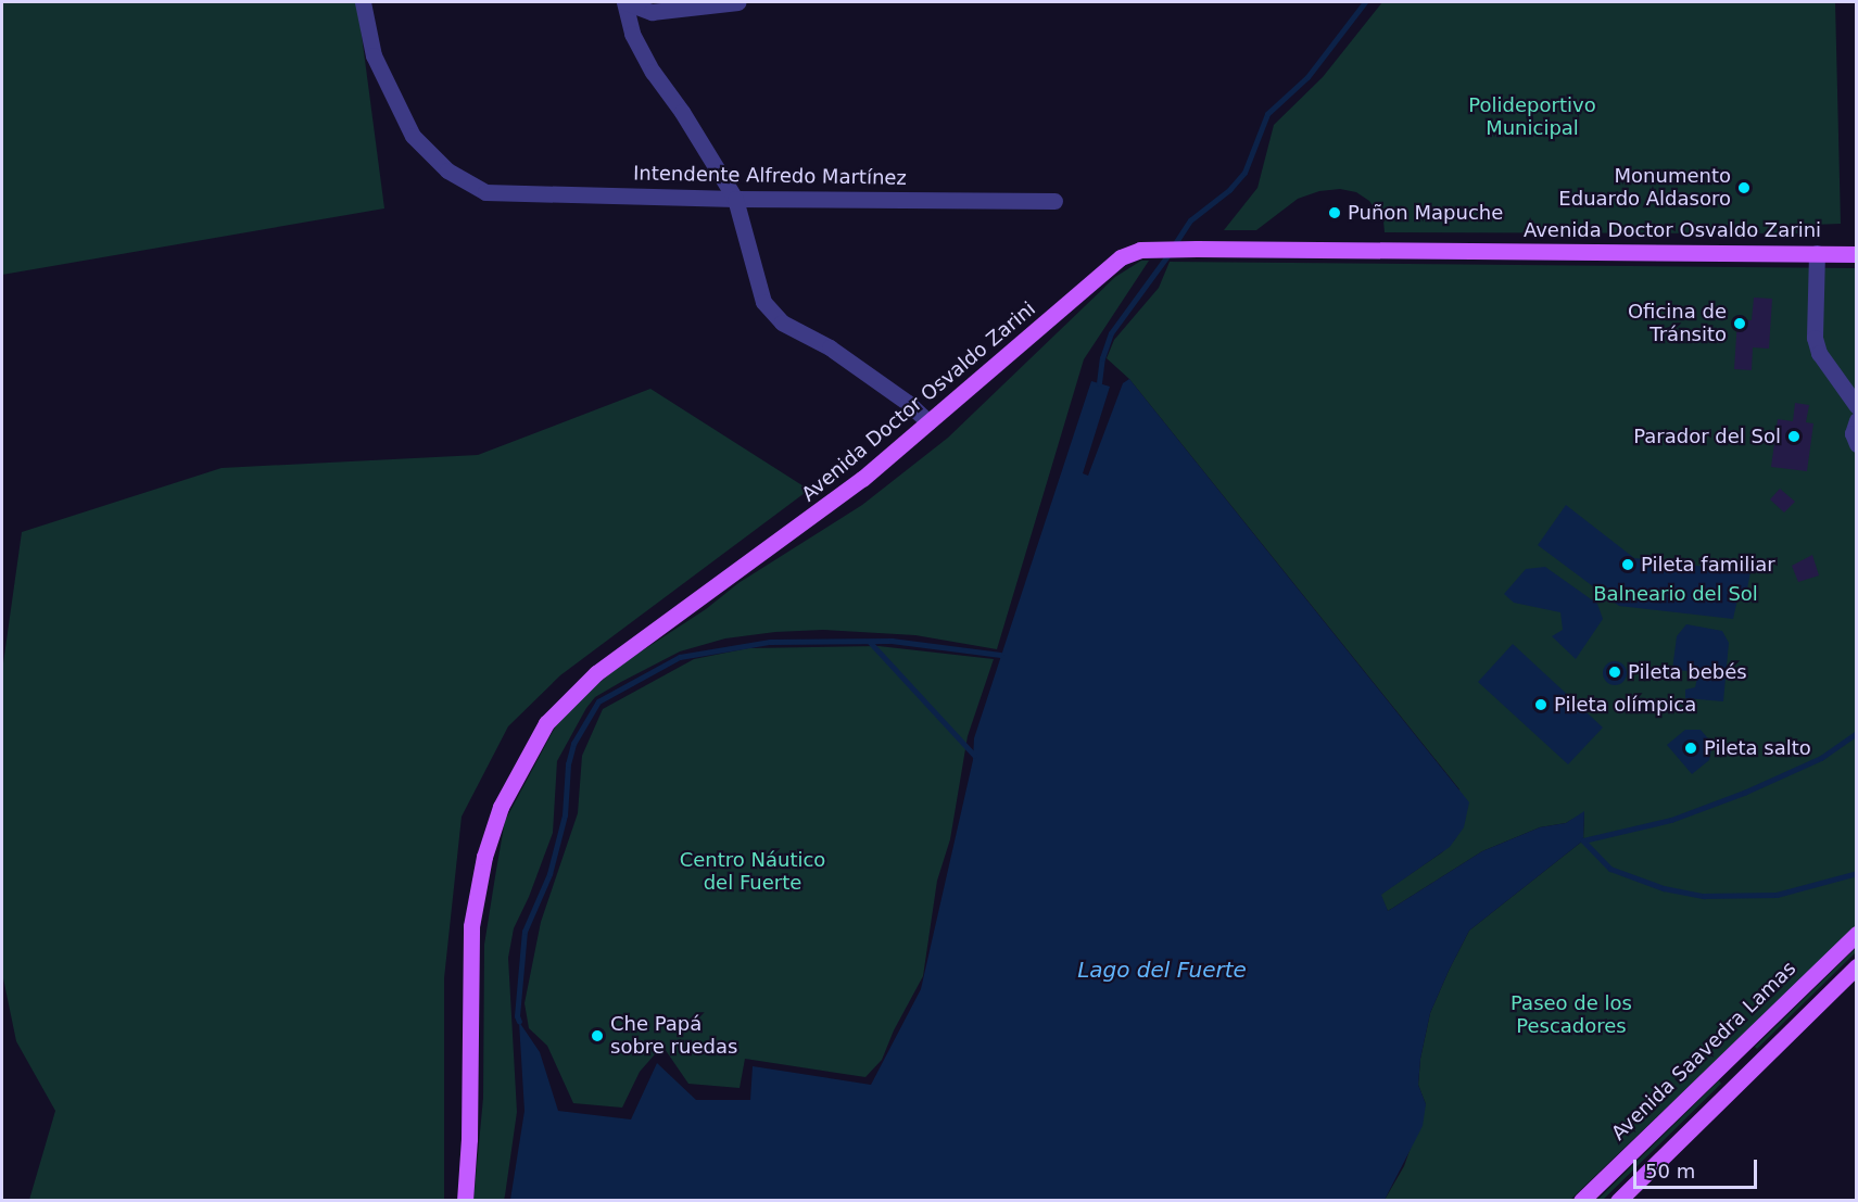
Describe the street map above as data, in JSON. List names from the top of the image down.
{
  "streets": {
    "main road": ["Avenida Doctor Osvaldo Zarini", "Avenida Saavedra Lamas"],
    "street": ["Intendente Alfredo Martínez"]
  },
  "water": ["Lago del Fuerte"],
  "parks": [
    "Polideportivo Municipal",
    "Balneario del Sol",
    "Centro Náutico del Fuerte",
    "Paseo de los Pescadores"
  ],
  "places": [
    "Monumento Eduardo Aldasoro",
    "Puñon Mapuche",
    "Oficina de Tránsito",
    "Parador del Sol",
    "Pileta familiar",
    "Pileta bebés",
    "Pileta olímpica",
    "Pileta salto",
    "Che Papá sobre ruedas"
  ],
  "scale_bar": "50 m"
}
